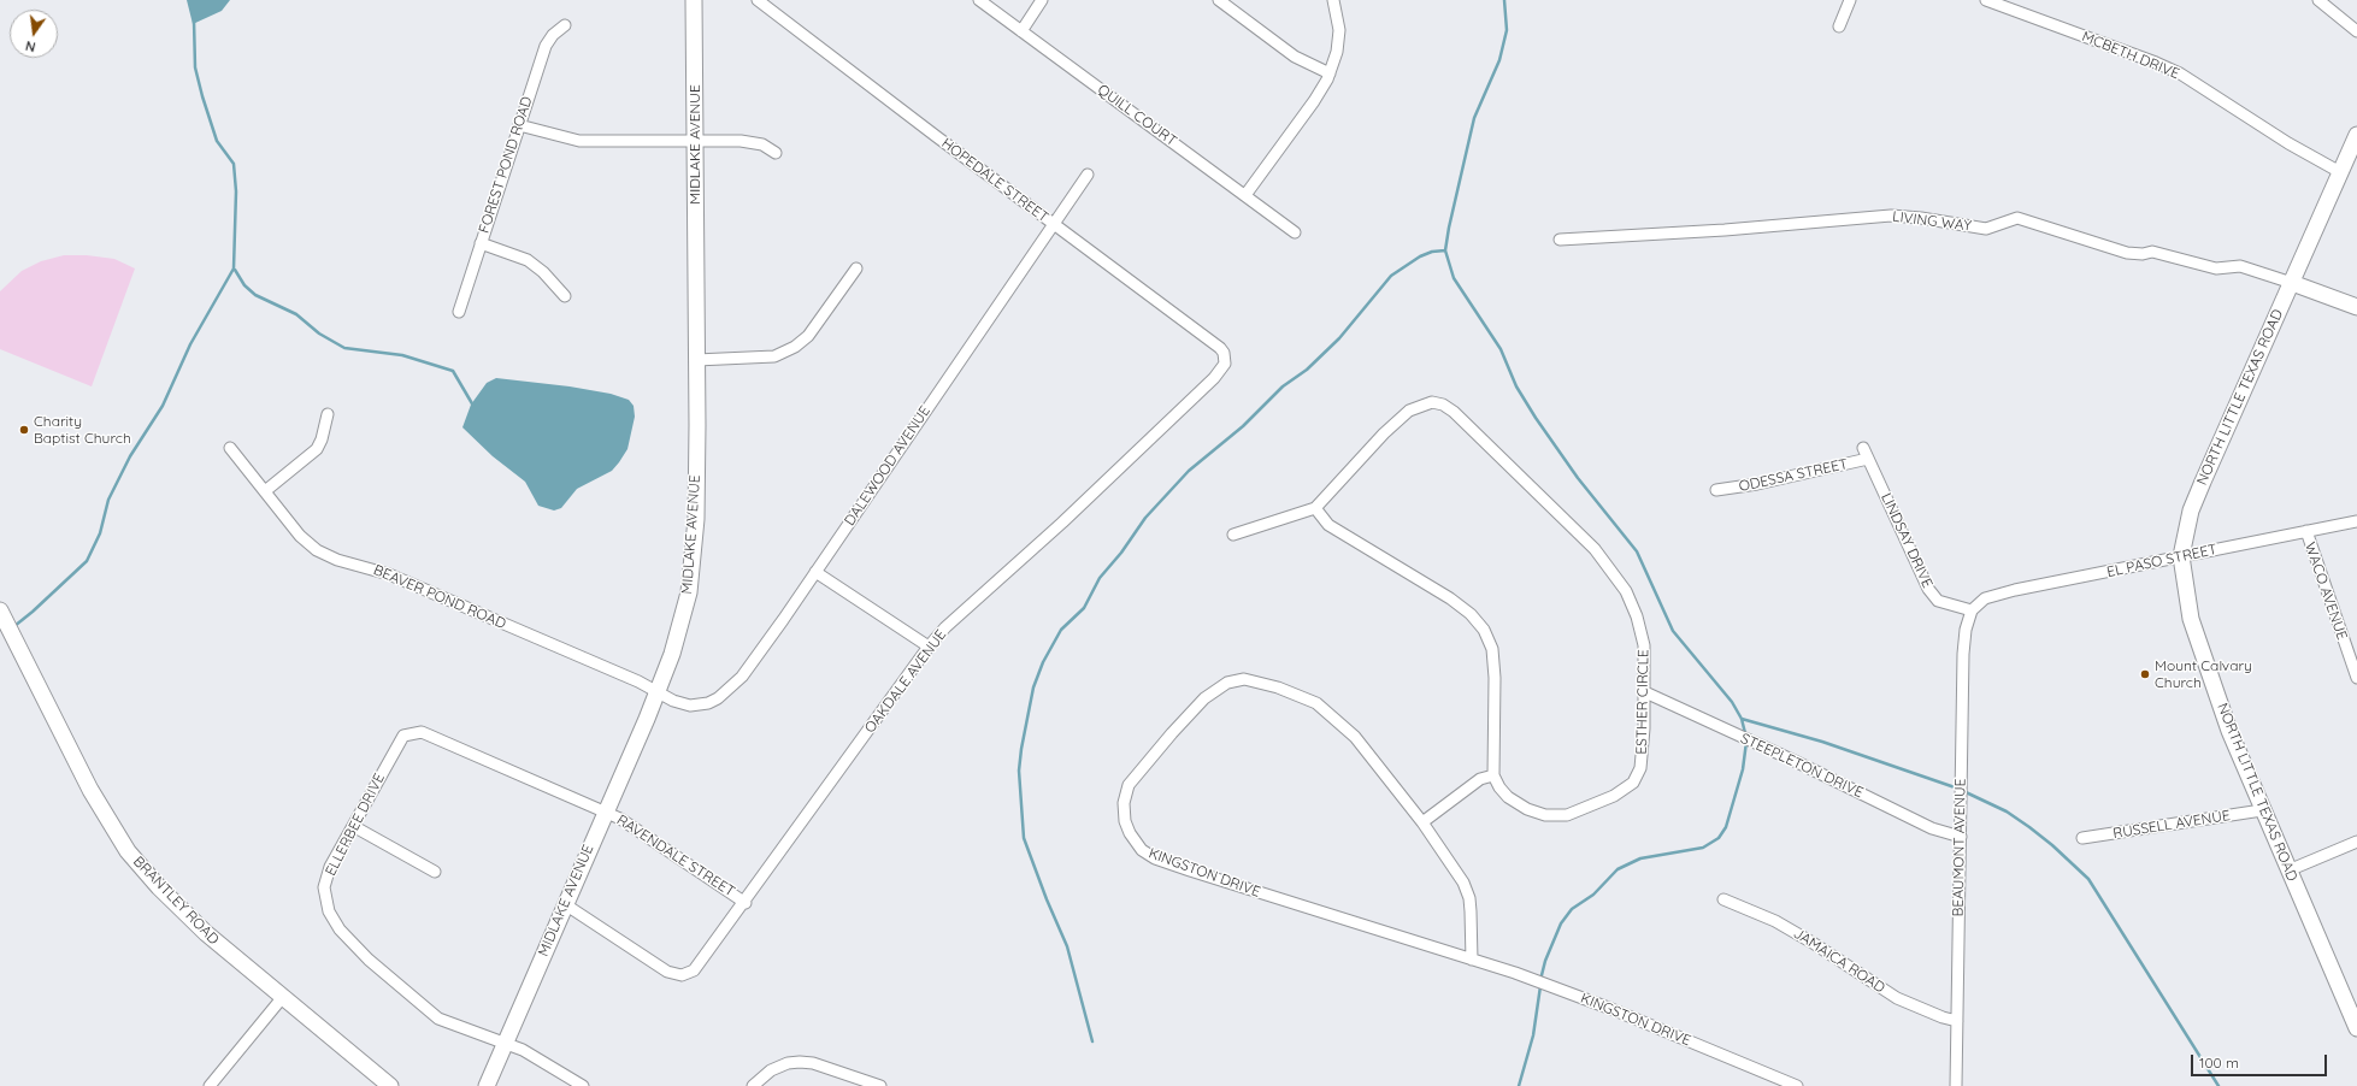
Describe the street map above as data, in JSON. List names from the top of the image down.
{
  "streets": {
    "street": [
      "MCBETH DRIVE",
      "QUILL COURT",
      "MIDLAKE AVENUE",
      "FOREST POND ROAD",
      "HOPEDALE STREET",
      "LIVING WAY",
      "NORTH LITTLE TEXAS ROAD",
      "DALEWOOD AVENUE",
      "ODESSA STREET",
      "LINDSAY DRIVE",
      "EL PASO STREET",
      "WACO AVENUE",
      "BEAVER POND ROAD",
      "OAKDALE AVENUE",
      "ESTHER CIRCLE",
      "STEEPLETON DRIVE",
      "ELLERBEE DRIVE",
      "RUSSELL AVENUE",
      "BEAUMONT AVENUE",
      "RAVENDALE STREET",
      "KINGSTON DRIVE",
      "BRANTLEY ROAD",
      "JAMAICA ROAD"
    ]
  },
  "crossings": [
    ["MCBETH DRIVE", "NORTH LITTLE TEXAS ROAD"],
    ["MIDLAKE AVENUE", "DALEWOOD AVENUE"],
    ["MIDLAKE AVENUE", "BEAVER POND ROAD"],
    ["MIDLAKE AVENUE", "OAKDALE AVENUE"],
    ["MIDLAKE AVENUE", "ELLERBEE DRIVE"],
    ["MIDLAKE AVENUE", "RAVENDALE STREET"],
    ["HOPEDALE STREET", "DALEWOOD AVENUE"],
    ["HOPEDALE STREET", "OAKDALE AVENUE"],
    ["LIVING WAY", "NORTH LITTLE TEXAS ROAD"],
    ["NORTH LITTLE TEXAS ROAD", "EL PASO STREET"],
    ["NORTH LITTLE TEXAS ROAD", "RUSSELL AVENUE"],
    ["DALEWOOD AVENUE", "BEAVER POND ROAD"],
    ["ODESSA STREET", "LINDSAY DRIVE"],
    ["LINDSAY DRIVE", "EL PASO STREET"],
    ["LINDSAY DRIVE", "BEAUMONT AVENUE"],
    ["EL PASO STREET", "WACO AVENUE"],
    ["EL PASO STREET", "BEAUMONT AVENUE"],
    ["OAKDALE AVENUE", "RAVENDALE STREET"],
    ["ESTHER CIRCLE", "STEEPLETON DRIVE"],
    ["STEEPLETON DRIVE", "BEAUMONT AVENUE"],
    ["ELLERBEE DRIVE", "RAVENDALE STREET"],
    ["BEAUMONT AVENUE", "JAMAICA ROAD"]
  ],
  "places": ["Charity Baptist Church", "Mount Calvary Church"],
  "scale_bar": "100 m",
  "north": "bottom"
}
